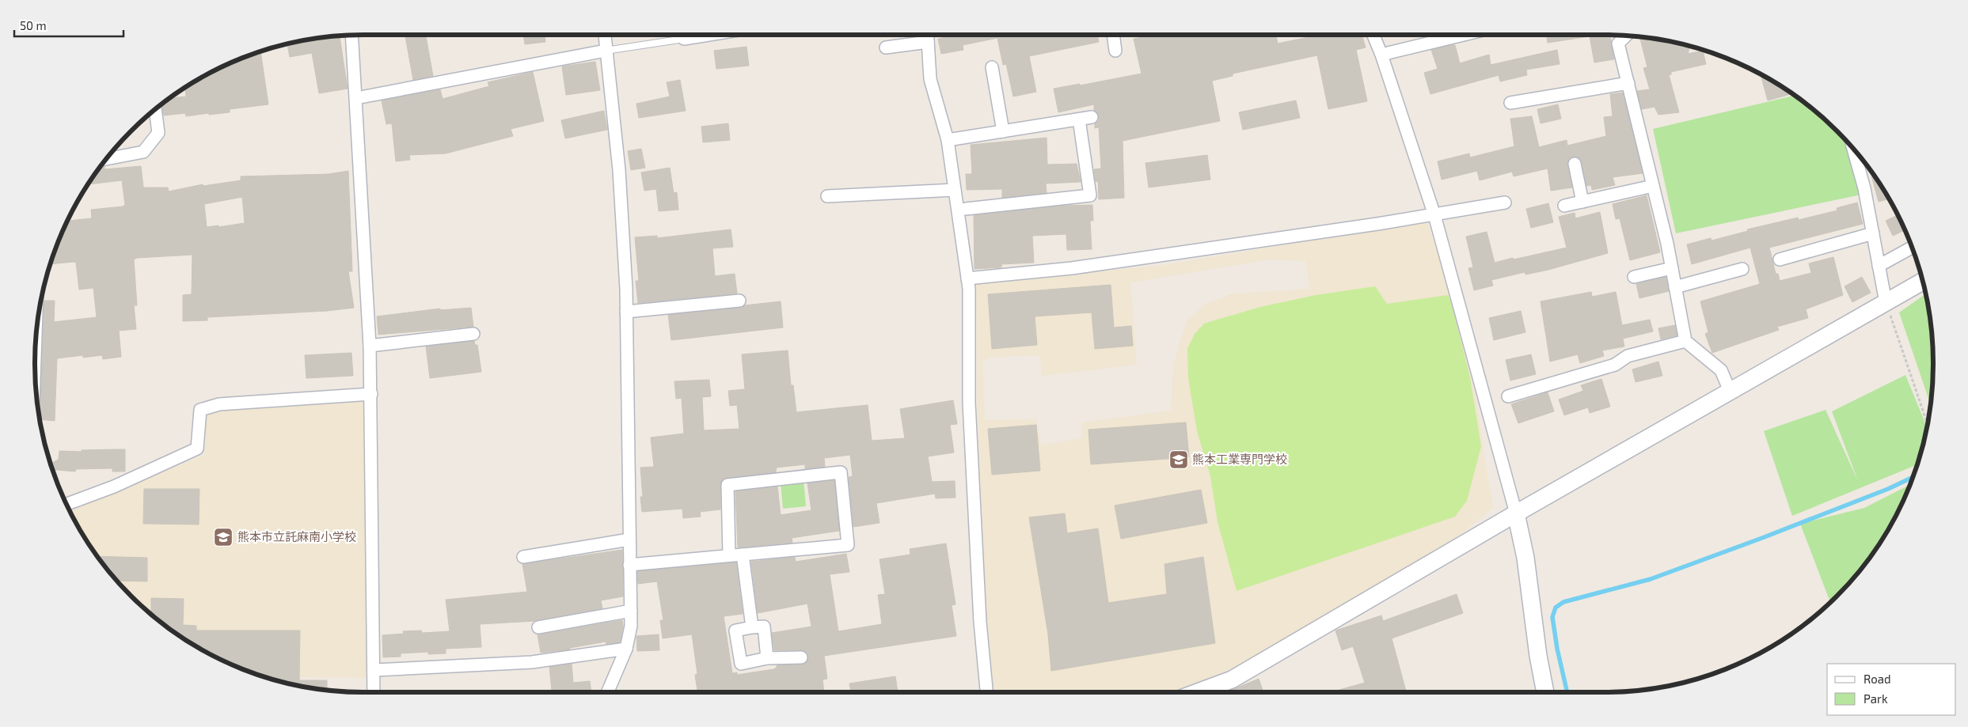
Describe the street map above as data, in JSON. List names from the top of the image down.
{
  "places": {
    "school or university": ["熊本工業専門学校", "熊本市立託麻南小学校"]
  },
  "legend": ["Road", "Park"],
  "scale_bar": "50 m"
}
